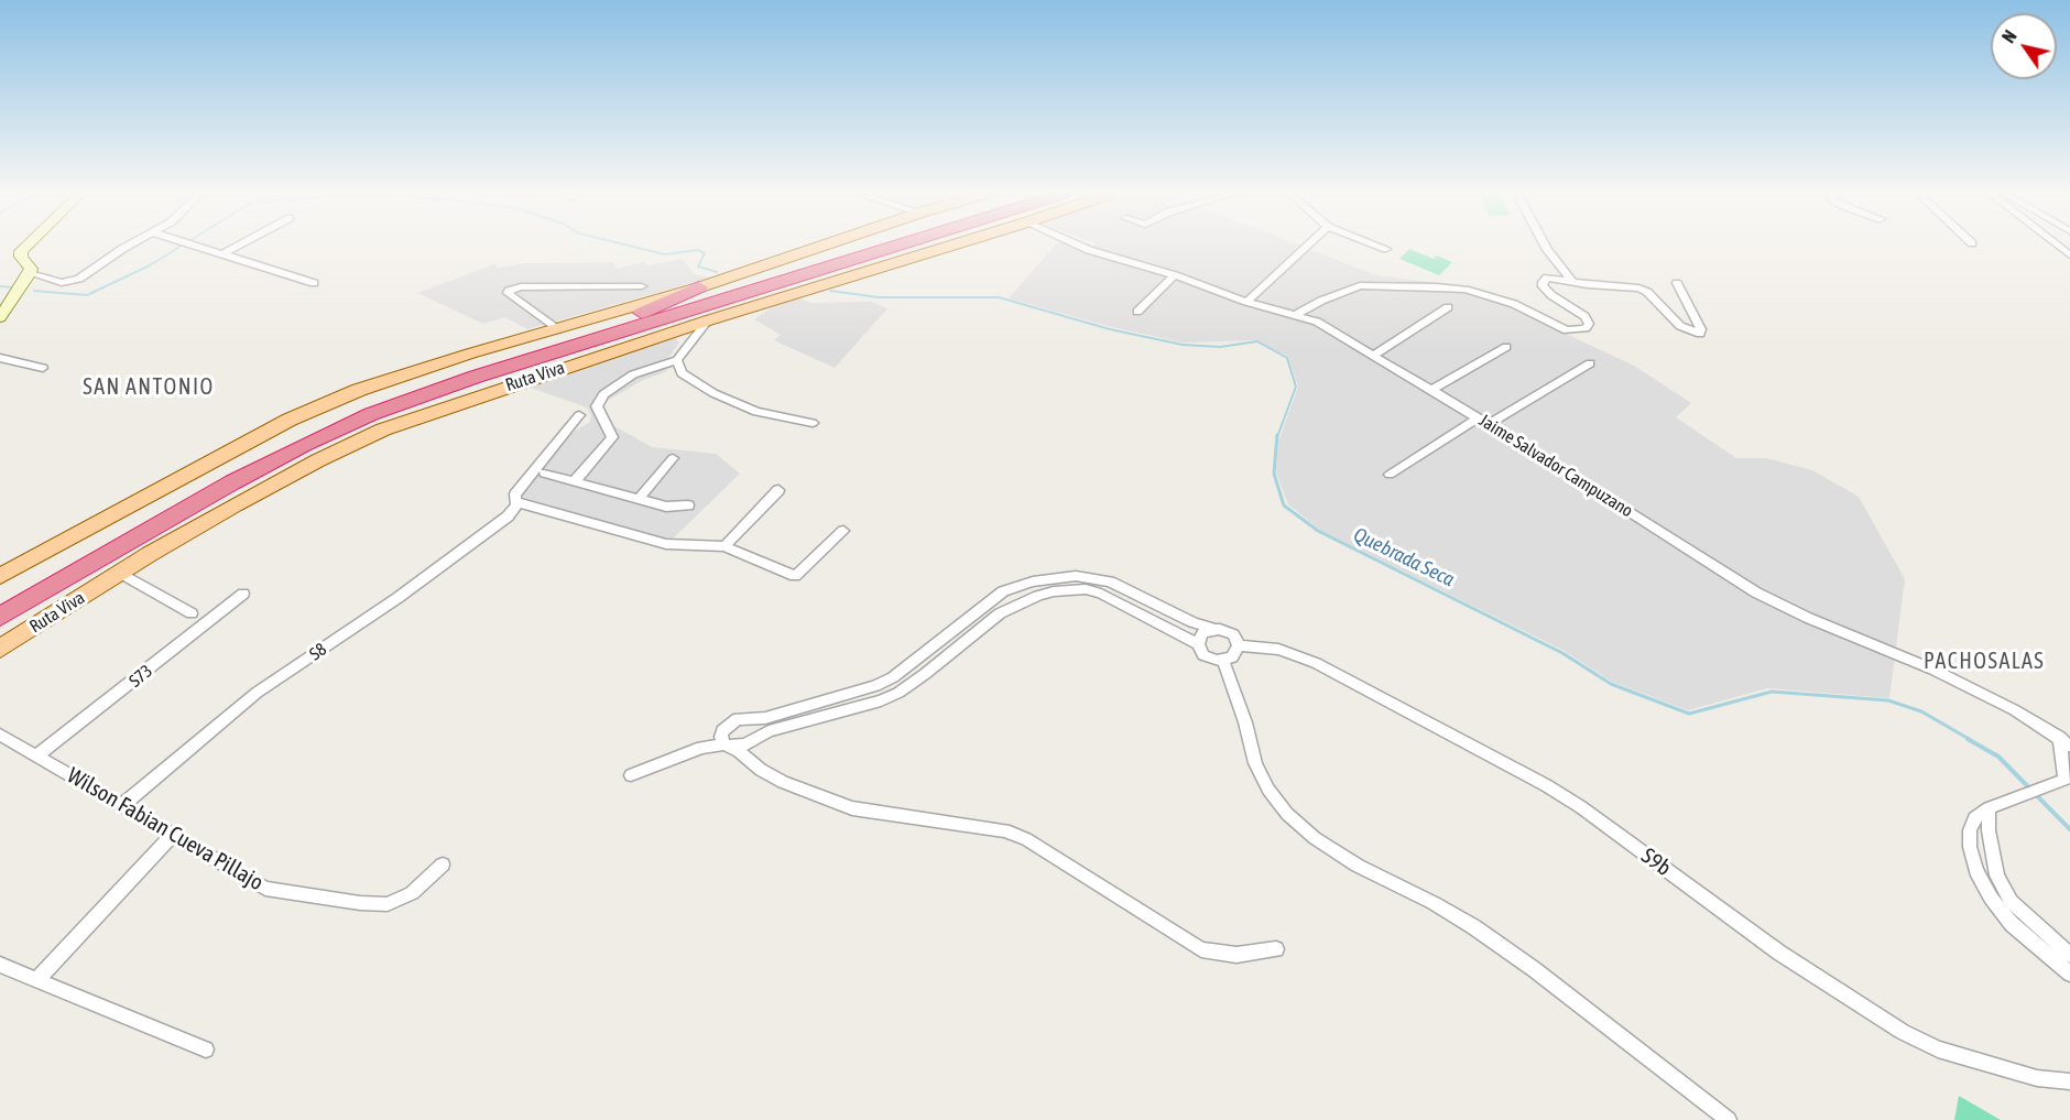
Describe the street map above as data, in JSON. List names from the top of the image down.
{
  "streets": {
    "highway": ["Ruta Viva"],
    "street": [
      "Jaime Salvador Campuzano",
      "S8",
      "S73",
      "Wilson Fabian Cueva Pillajo",
      "S9b"
    ]
  },
  "crossings": [
    ["S8", "Wilson Fabian Cueva Pillajo"],
    ["S73", "Wilson Fabian Cueva Pillajo"]
  ],
  "districts": ["SAN ANTONIO", "PACHOSALAS"],
  "water": ["Quebrada Seca"],
  "north": "top left"
}
